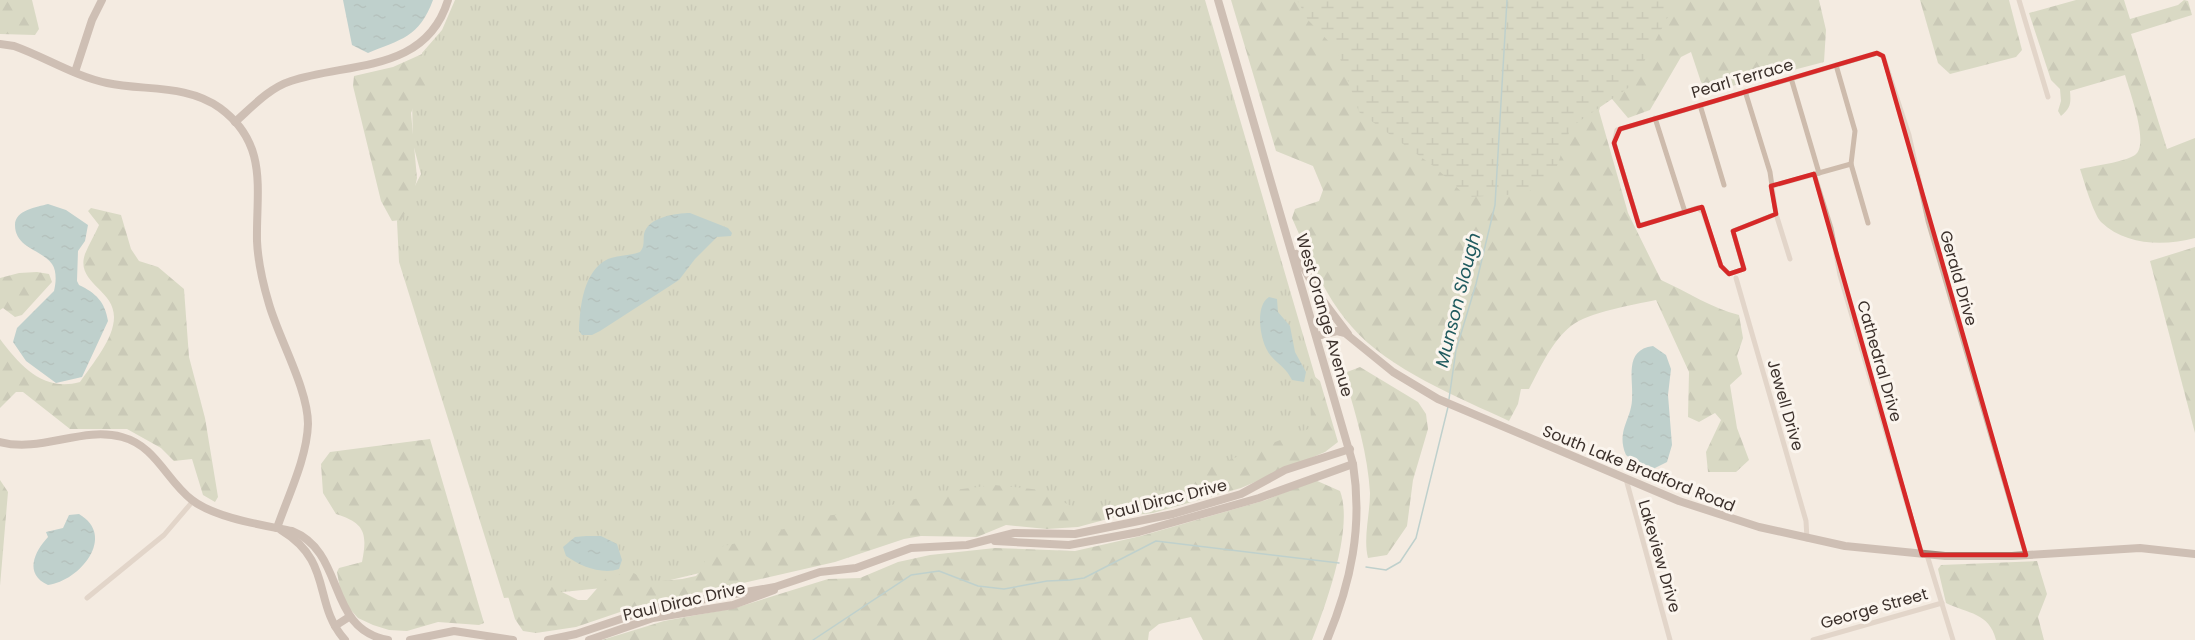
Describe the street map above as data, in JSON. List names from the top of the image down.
{
  "streets": {
    "street": [
      "Pearl Terrace",
      "Gerald Drive",
      "West Orange Avenue",
      "Cathedral Drive",
      "Jewell Drive",
      "South Lake Bradford Road",
      "Paul Dirac Drive",
      "Lakeview Drive",
      "George Street"
    ]
  },
  "crossings": [
    ["Pearl Terrace", "Gerald Drive"],
    ["Pearl Terrace", "Cathedral Drive"],
    ["Gerald Drive", "South Lake Bradford Road"],
    ["West Orange Avenue", "South Lake Bradford Road"],
    ["West Orange Avenue", "Paul Dirac Drive"],
    ["Cathedral Drive", "South Lake Bradford Road"],
    ["Cathedral Drive", "George Street"],
    ["Jewell Drive", "South Lake Bradford Road"],
    ["South Lake Bradford Road", "Lakeview Drive"]
  ],
  "water": ["Munson Slough"]
}
